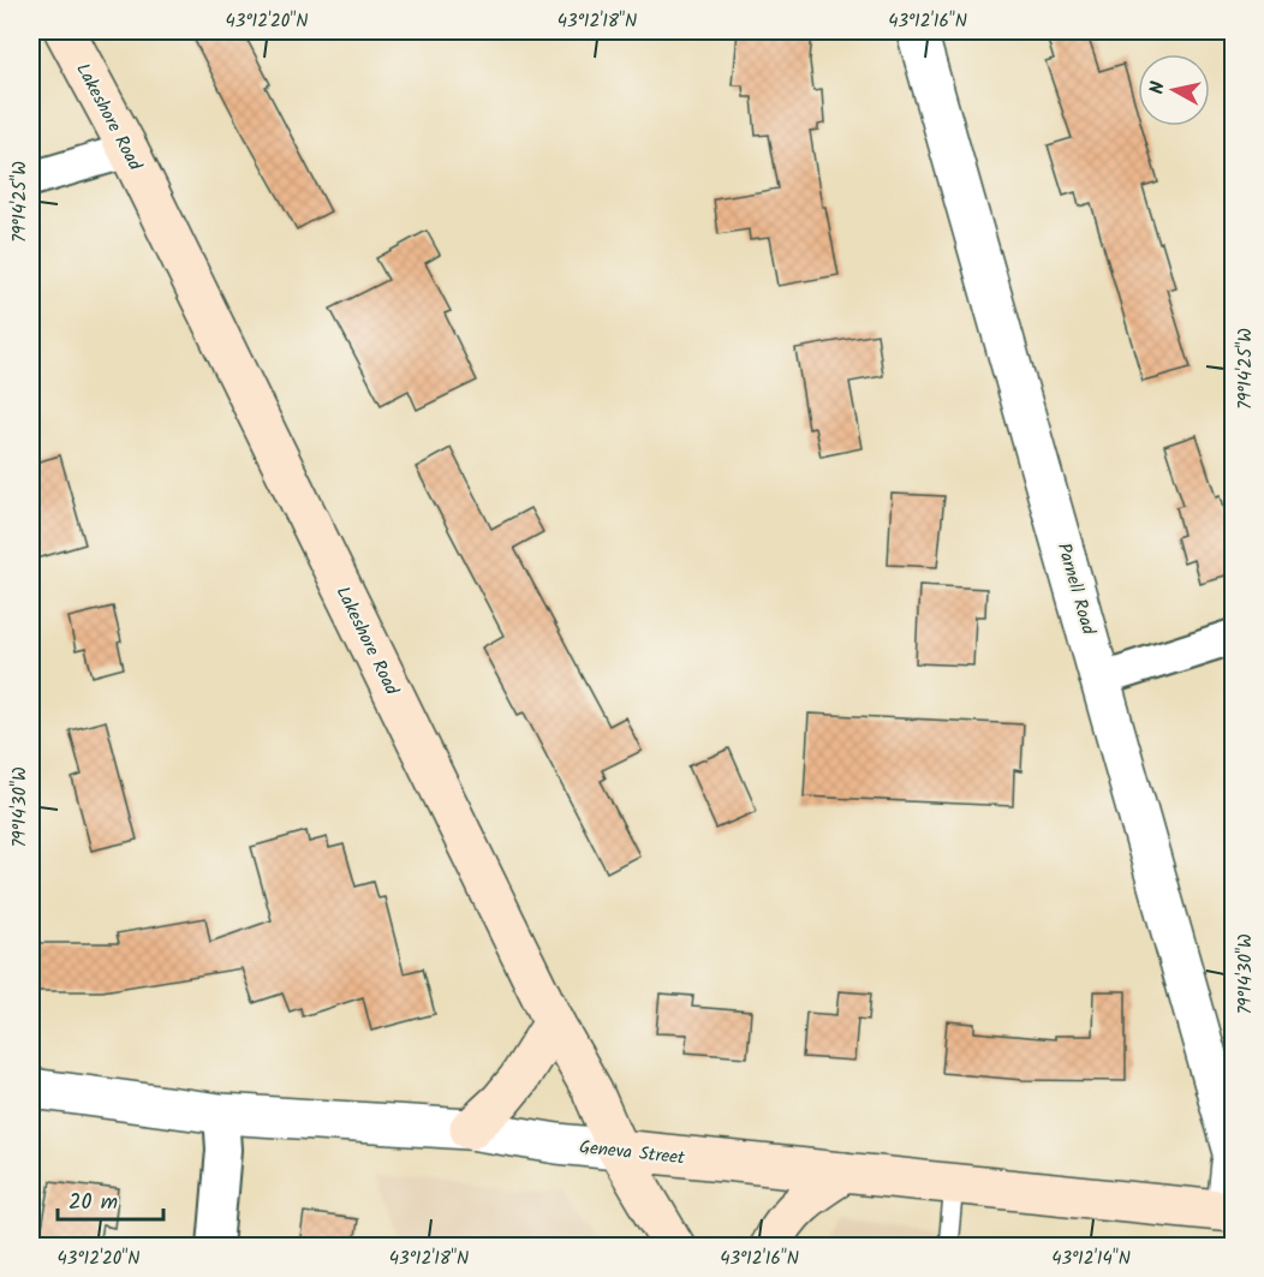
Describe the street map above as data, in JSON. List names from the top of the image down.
{
  "streets": {
    "main road": ["Lakeshore Road", "Geneva Street"],
    "street": ["Parnell Road"]
  },
  "crossings": [
    ["Lakeshore Road", "Geneva Street"]
  ],
  "scale_bar": "20 m",
  "north": "left",
  "coordinates": [
    "43°12'20\"N",
    "43°12'18\"N",
    "43°12'16\"N",
    "79°14'25\"W",
    "79°14'30\"W",
    "43°12'14\"N"
  ]
}
